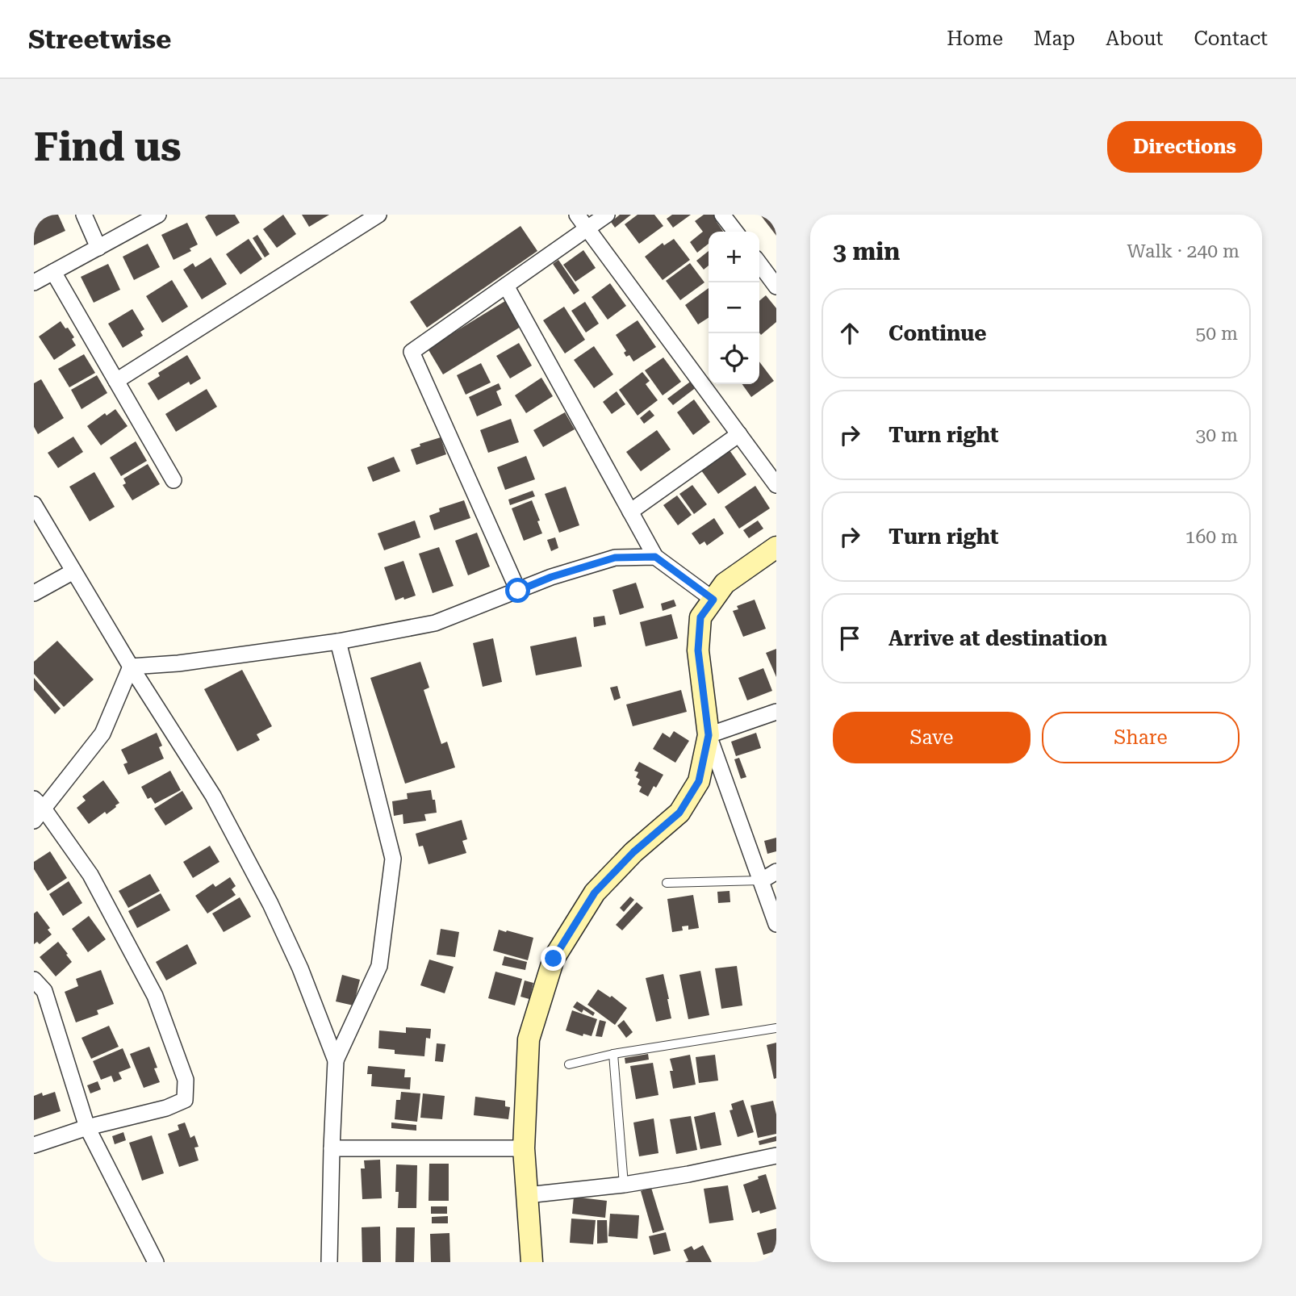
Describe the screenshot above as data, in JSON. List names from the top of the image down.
{
  "page": {
    "header": "Streetwise",
    "nav": [
      "Home",
      "Map",
      "About",
      "Contact"
    ],
    "buttons": [
      "Directions",
      ["Save", "Share"]
    ],
    "title": "Find us",
    "heading": ["3 min", "Walk · 240 m"],
    "map_buttons": ["+", "−"],
    "list": [
      ["Continue", "50 m"],
      ["Turn right", "30 m"],
      ["Turn right", "160 m"],
      "Arrive at destination"
    ]
  }
}
